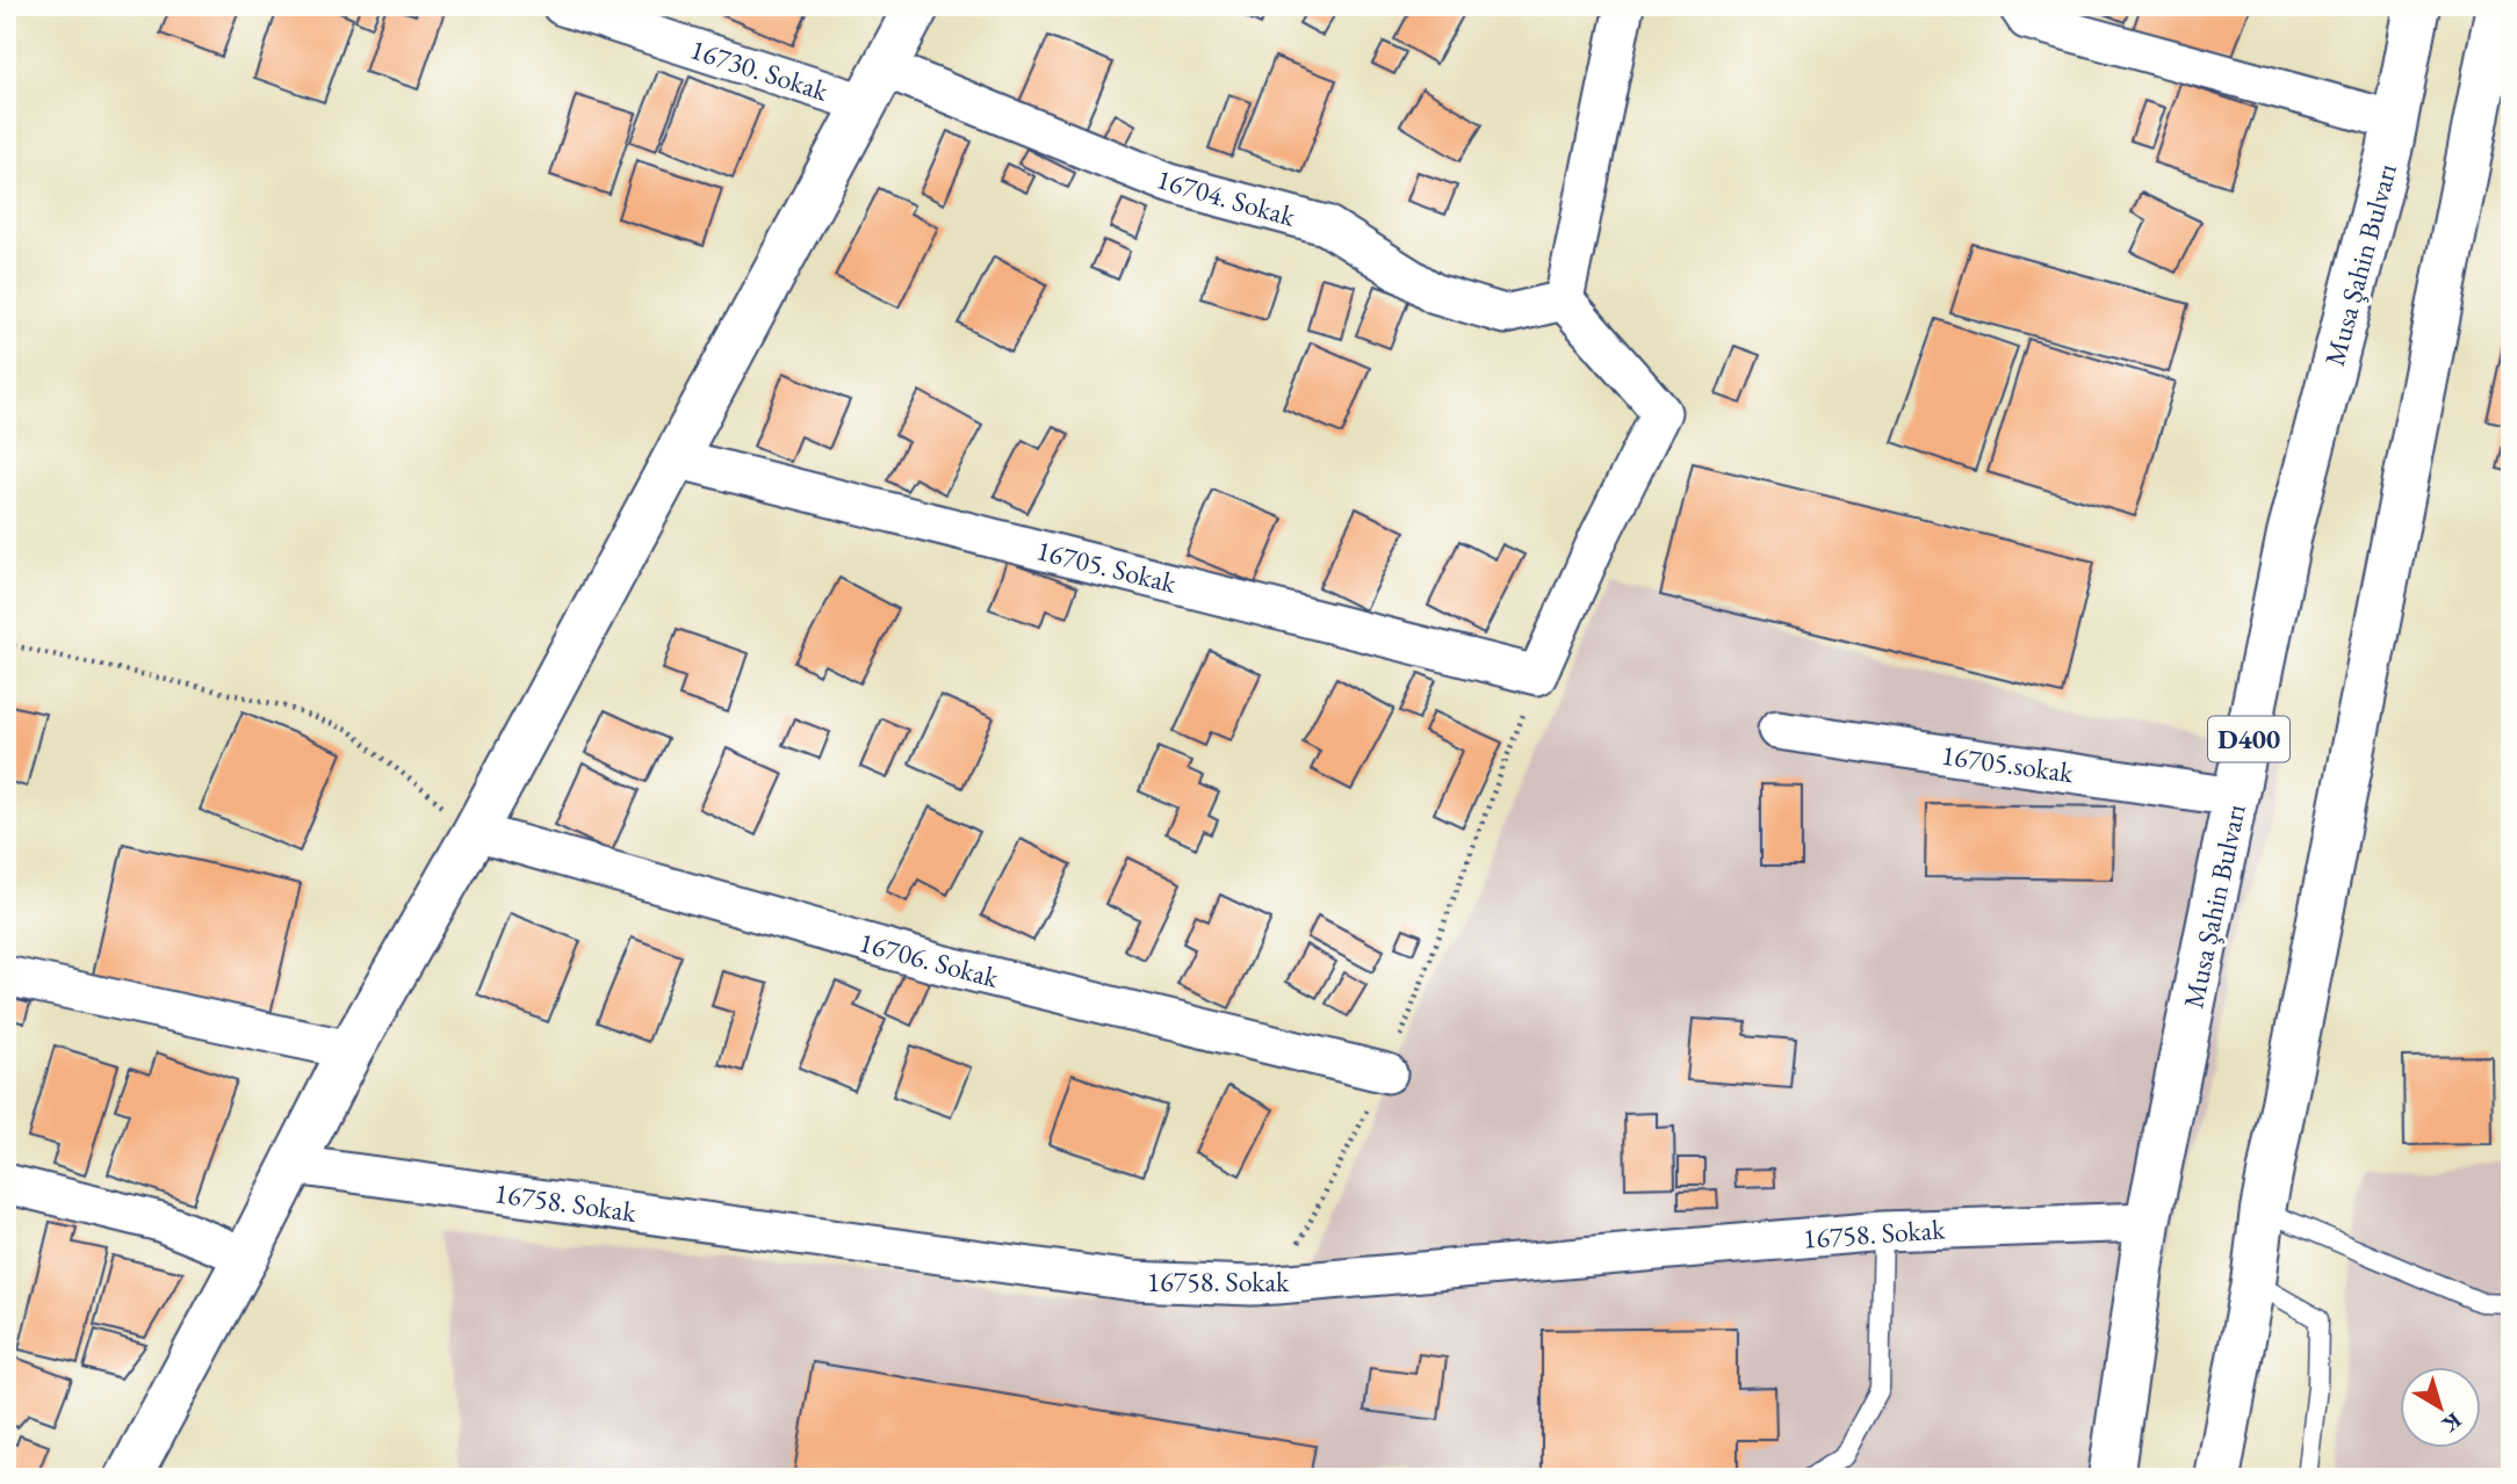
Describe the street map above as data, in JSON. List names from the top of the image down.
{
  "streets": {
    "main road": ["Musa Şahin Bulvarı", "D400"],
    "street": [
      "16730. Sokak",
      "16704. Sokak",
      "16705. Sokak",
      "16705.sokak",
      "16706. Sokak",
      "16758. Sokak"
    ]
  },
  "crossings": [
    ["16730. Sokak", "16704. Sokak"],
    ["Musa Şahin Bulvarı", "16705.sokak"],
    ["Musa Şahin Bulvarı", "16758. Sokak"]
  ],
  "north": "bottom right"
}
